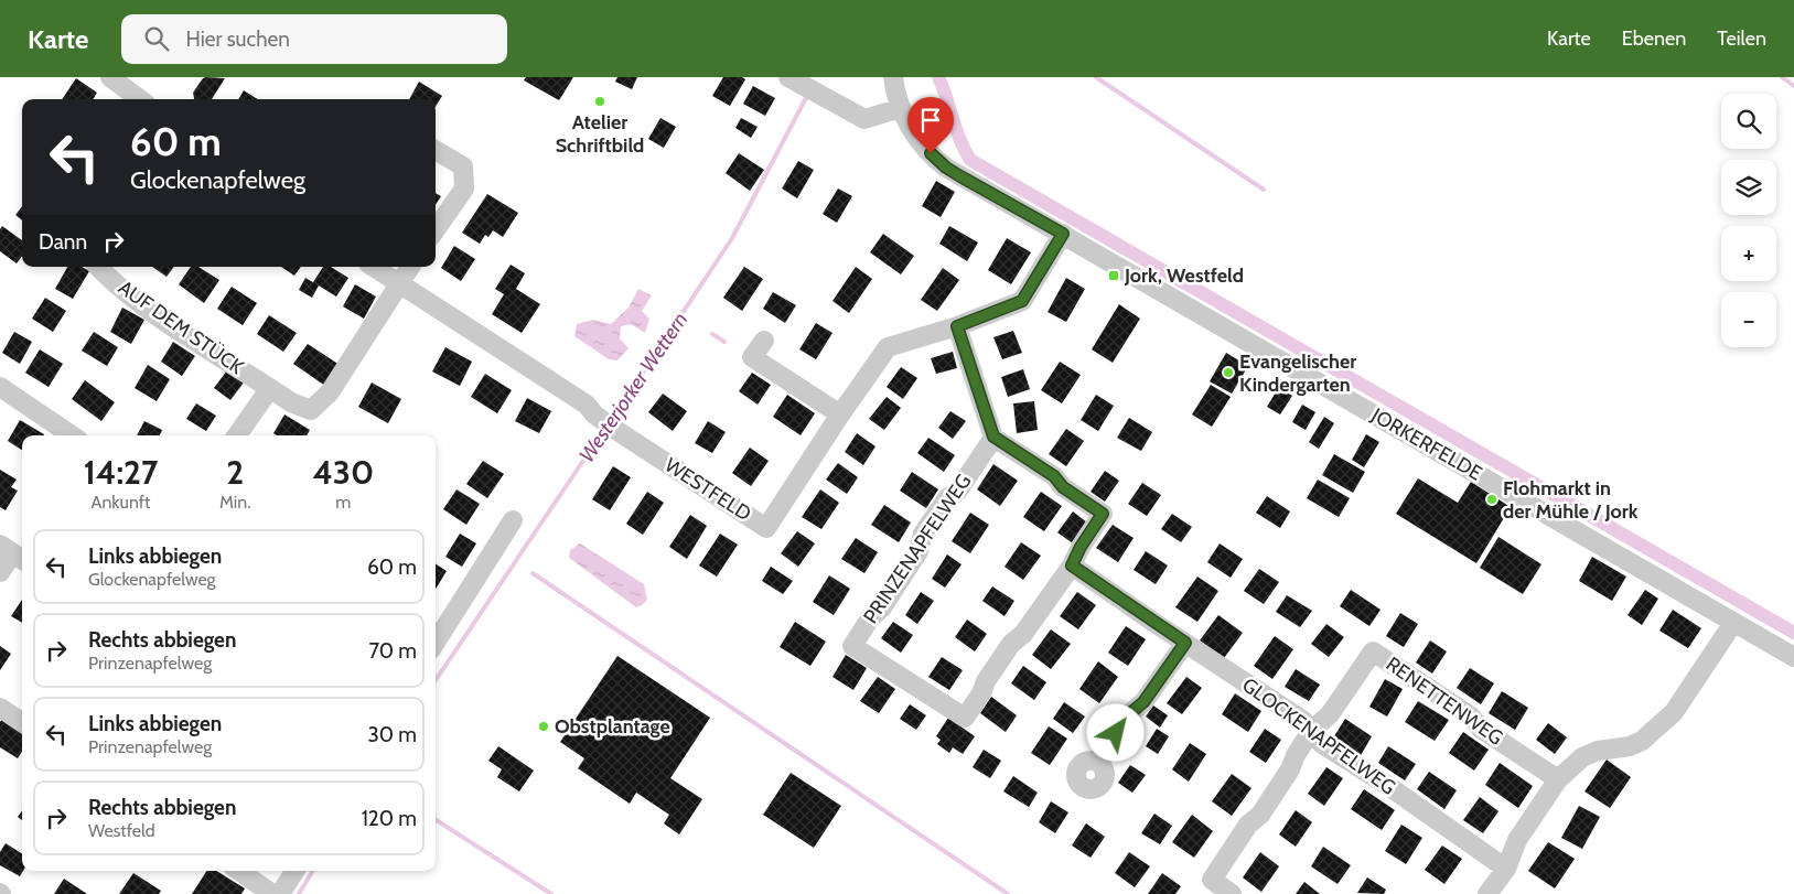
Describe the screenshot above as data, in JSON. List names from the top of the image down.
{
  "streets": {
    "street": [
      "AUF DEM STÜCK",
      "JORKERFELDE",
      "WESTFELD",
      "PRINZENAPFELWEG",
      "RENETTENWEG",
      "GLOCKENAPFELWEG"
    ]
  },
  "crossings": [
    ["AUF DEM STÜCK", "WESTFELD"],
    ["JORKERFELDE", "WESTFELD"],
    ["PRINZENAPFELWEG", "GLOCKENAPFELWEG"],
    ["RENETTENWEG", "GLOCKENAPFELWEG"]
  ],
  "water": ["Westerjorker Wettern"],
  "places": {
    "other": [
      "Atelier Schriftbild",
      "Evangelischer Kindergarten",
      "Flohmarkt in der Mühle / Jork",
      "Obstplantage"
    ],
    "transit": ["Jork, Westfeld"]
  },
  "page": {
    "header": "Karte",
    "search": "Hier suchen",
    "nav": ["Karte", "Ebenen", "Teilen"],
    "map_buttons": ["+", "−"],
    "turn": ["60 m", "Glockenapfelweg"],
    "then": "Dann",
    "eta": [
      "14:27",
      "Ankunft",
      "2",
      "Min.",
      "430",
      "m"
    ],
    "list": [
      {
        "name": "Links abbiegen",
        "note": "Glockenapfelweg",
        "value": "60 m"
      },
      {
        "name": "Rechts abbiegen",
        "note": "Prinzenapfelweg",
        "value": "70 m"
      },
      {
        "name": "Links abbiegen",
        "note": "Prinzenapfelweg",
        "value": "30 m"
      },
      {
        "name": "Rechts abbiegen",
        "note": "Westfeld",
        "value": "120 m"
      }
    ]
  }
}
